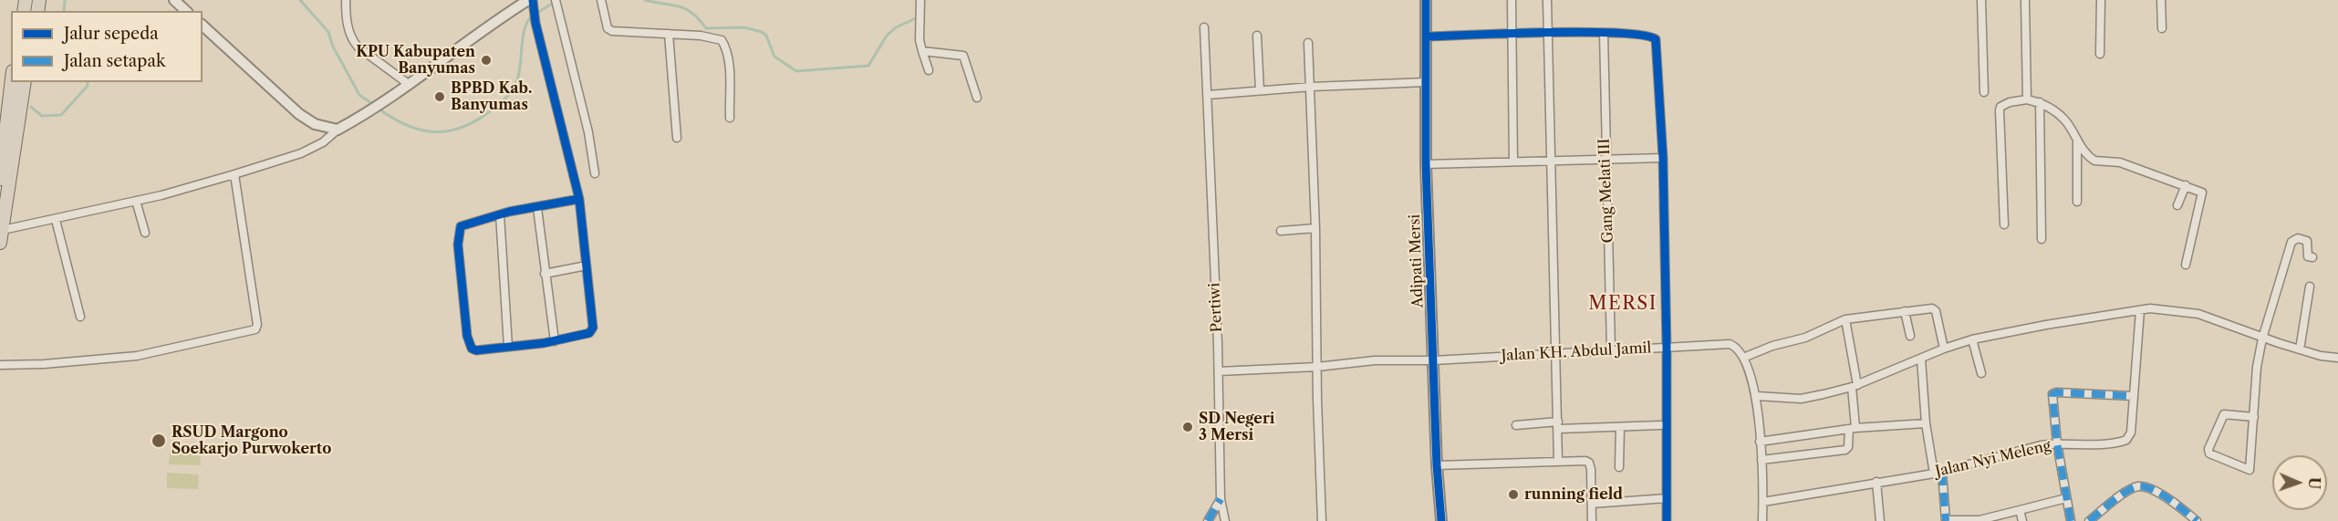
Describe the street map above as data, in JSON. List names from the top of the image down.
{
  "streets": {
    "street": [
      "Gang Melati III",
      "Adipati Mersi",
      "Pertiwi",
      "Jalan KH. Abdul Jamil",
      "Jalan Nyi Meleng"
    ]
  },
  "crossings": [
    ["Gang Melati III", "Jalan KH. Abdul Jamil"],
    ["Adipati Mersi", "Jalan KH. Abdul Jamil"],
    ["Pertiwi", "Jalan KH. Abdul Jamil"]
  ],
  "districts": ["MERSI"],
  "places": [
    "KPU Kabupaten Banyumas",
    "BPBD Kab. Banyumas",
    "SD Negeri 3 Mersi",
    "RSUD Margono Soekarjo Purwokerto",
    "running field"
  ],
  "legend": ["Jalur sepeda", "Jalan setapak"],
  "north": "right"
}
